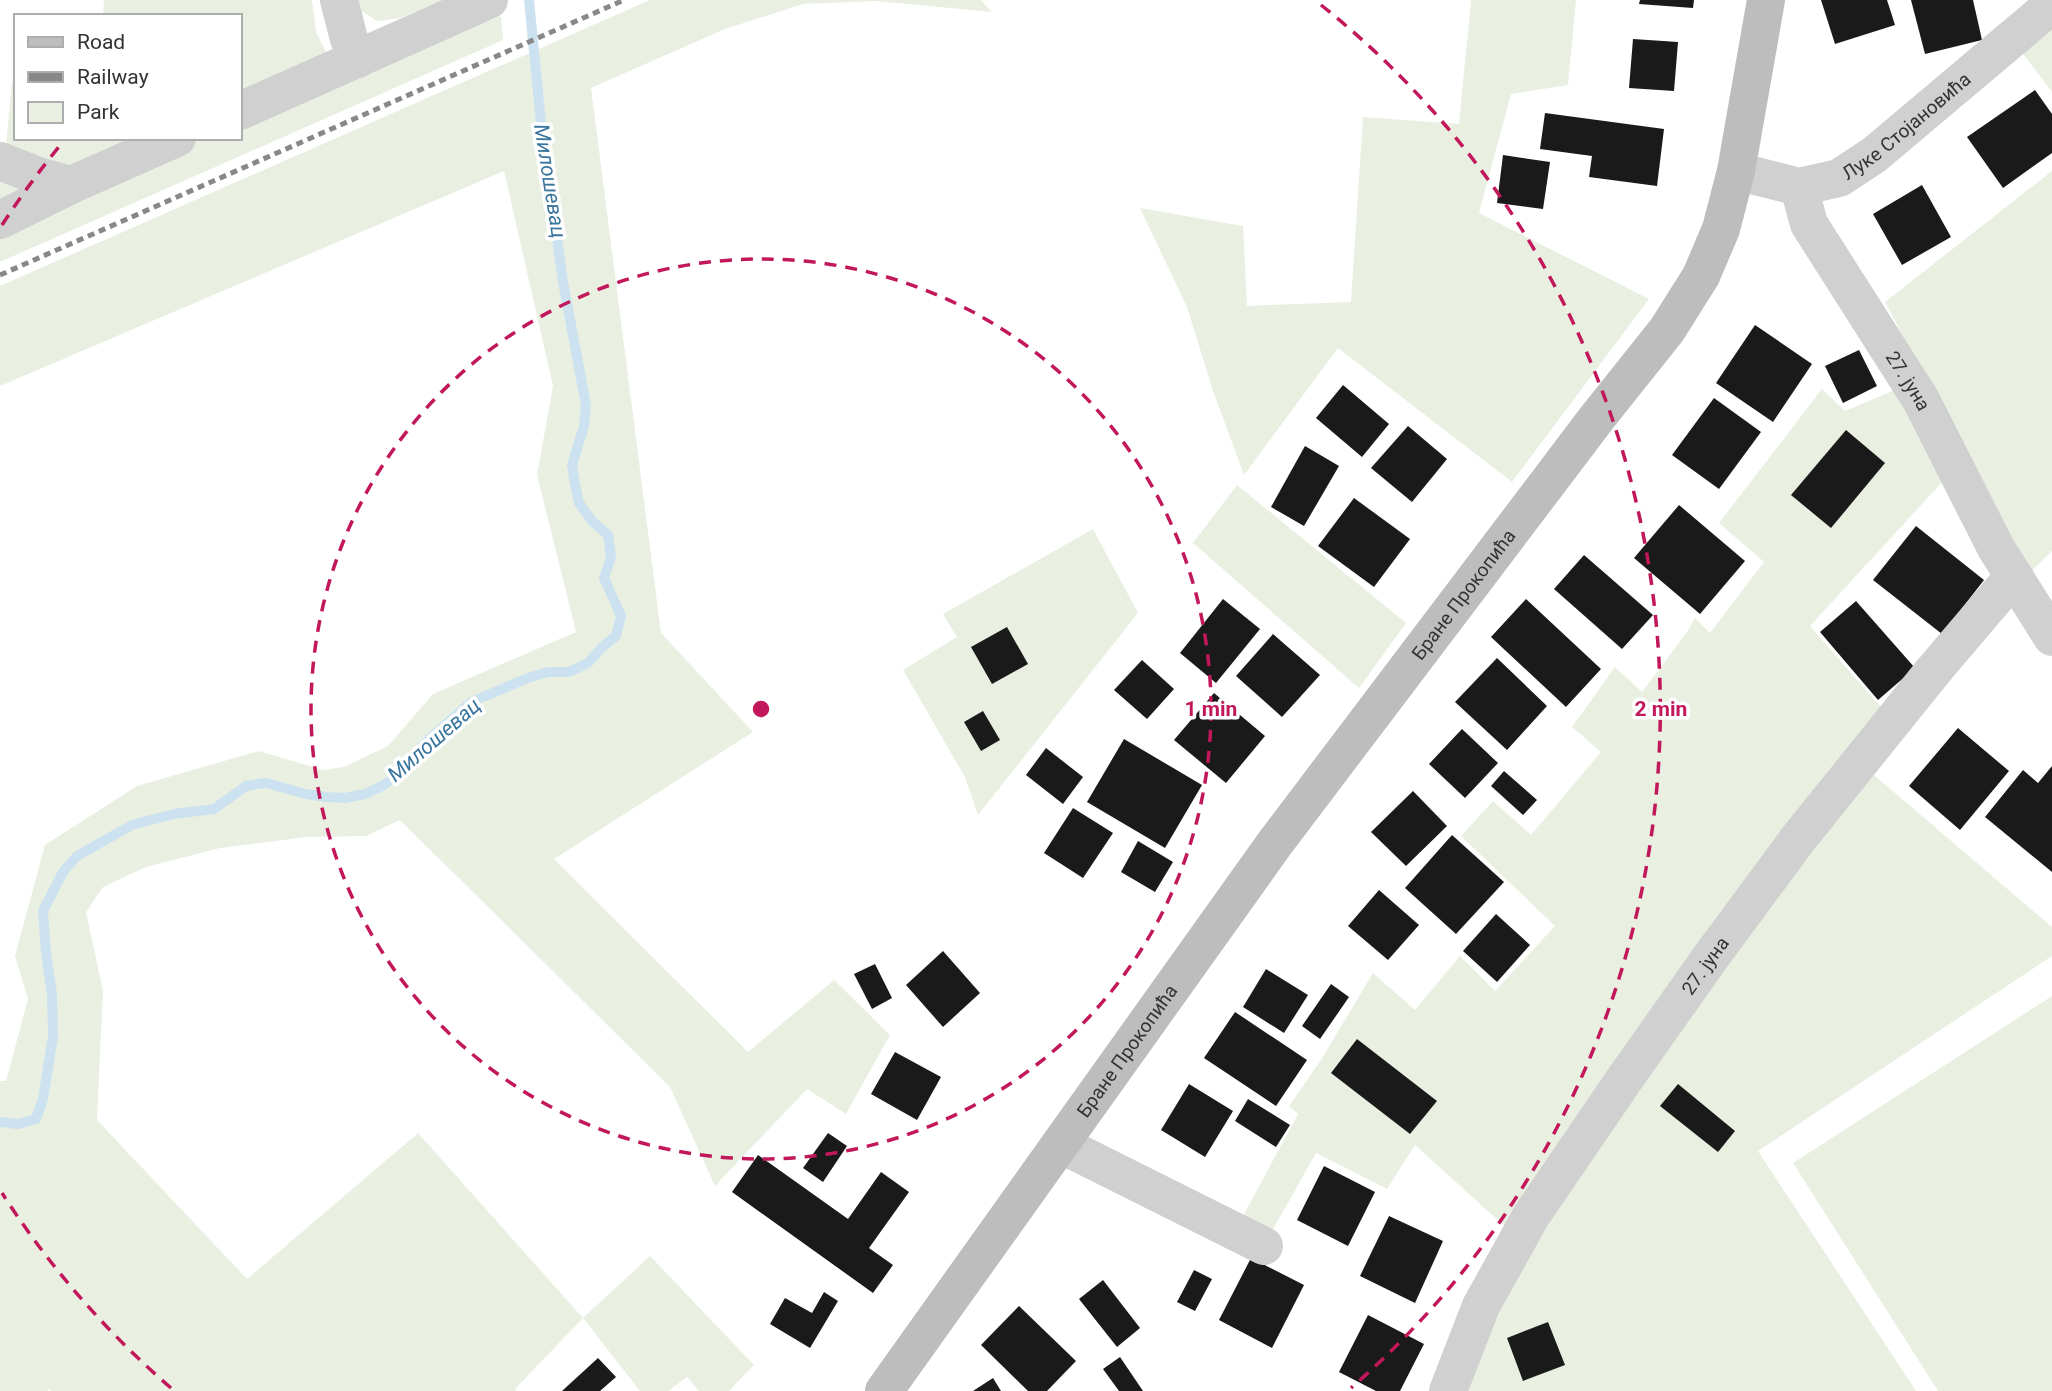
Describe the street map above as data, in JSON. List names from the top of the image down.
{
  "streets": {
    "street": ["Луке Стојановића", "27. јуна", "Бране Прокопића"]
  },
  "crossings": [
    ["Луке Стојановића", "27. јуна"],
    ["Луке Стојановића", "Бране Прокопића"]
  ],
  "water": ["Милошевац"],
  "legend": ["Road", "Railway", "Park"],
  "rings": ["1 min", "2 min"]
}
